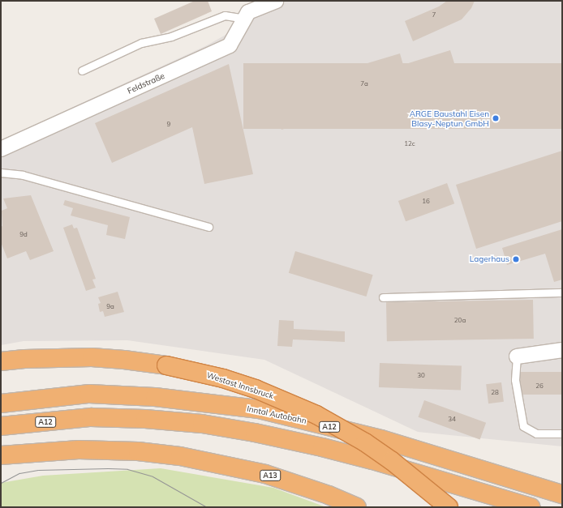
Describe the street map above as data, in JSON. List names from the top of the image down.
{
  "streets": {
    "highway": [
      "Westast Innsbruck",
      "Inntal Autobahn",
      "A12",
      "A13"
    ],
    "street": ["Feldstraße"]
  },
  "places": ["ARGE Baustahl Eisen Blasy-Neptun GmbH", "Lagerhaus"],
  "house_numbers": [
    "7",
    "7a",
    "9",
    "12c",
    "16",
    "9d",
    "9a",
    "20a",
    "30",
    "26",
    "28",
    "34"
  ]
}
